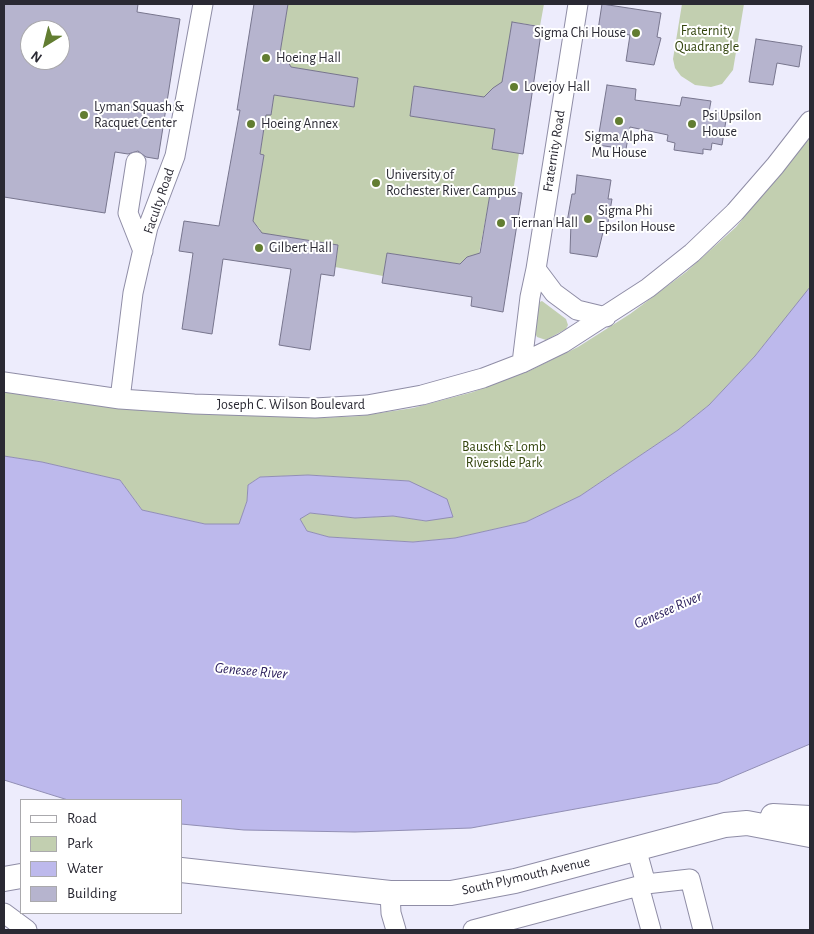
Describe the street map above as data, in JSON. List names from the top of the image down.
{
  "streets": {
    "main road": ["South Plymouth Avenue"],
    "street": ["Fraternity Road", "Faculty Road", "Joseph C. Wilson Boulevard"]
  },
  "crossings": [
    ["Fraternity Road", "Joseph C. Wilson Boulevard"],
    ["Faculty Road", "Joseph C. Wilson Boulevard"]
  ],
  "water": ["Genesee River"],
  "parks": ["Fraternity Quadrangle", "Bausch & Lomb Riverside Park"],
  "places": [
    "Sigma Chi House",
    "Hoeing Hall",
    "Lovejoy Hall",
    "Lyman Squash & Racquet Center",
    "Sigma Alpha Mu House",
    "Hoeing Annex",
    "Psi Upsilon House",
    "University of Rochester River Campus",
    "Sigma Phi Epsilon House",
    "Tiernan Hall",
    "Gilbert Hall"
  ],
  "legend": [
    "Road",
    "Park",
    "Water",
    "Building"
  ],
  "north": "bottom left"
}
